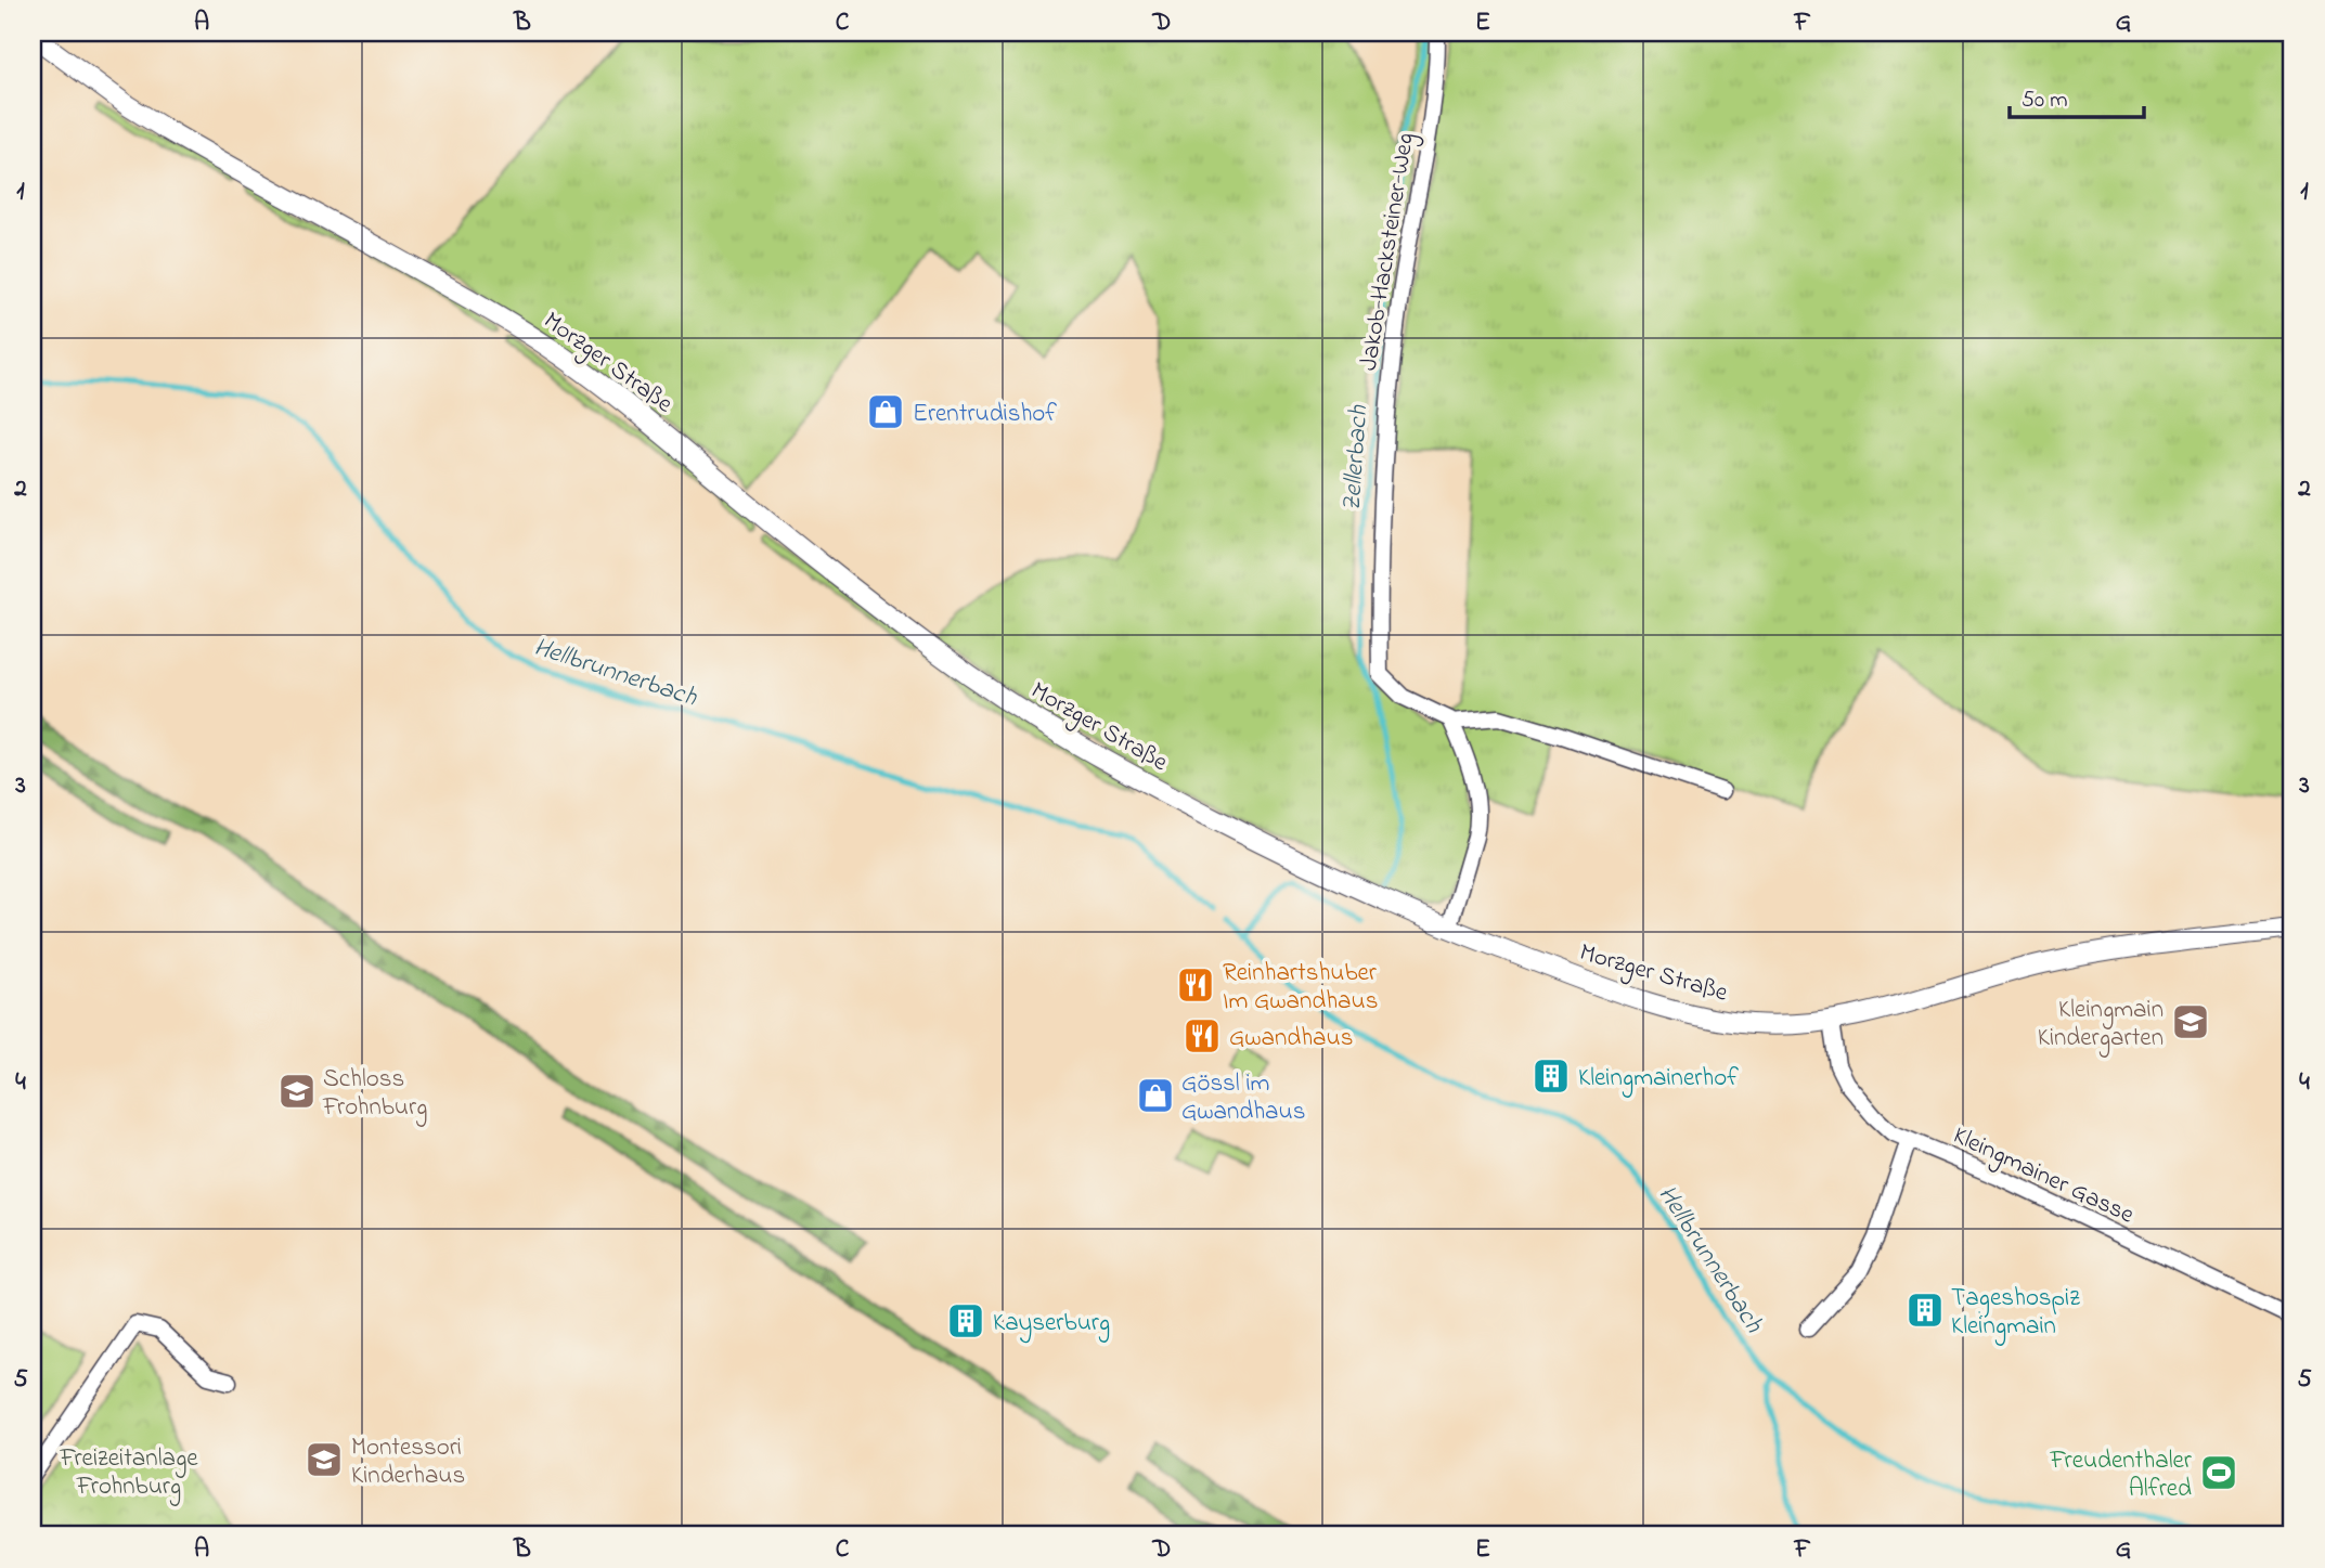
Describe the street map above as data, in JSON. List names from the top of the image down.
{
  "streets": {
    "street": ["Jakob-Hacksteiner-Weg", "Morzger Straße", "Kleingmainer Gasse"]
  },
  "crossings": [
    ["Morzger Straße", "Kleingmainer Gasse"]
  ],
  "water": ["Zellerbach", "Hellbrunnerbach"],
  "parks": ["Freizeitanlage Frohnburg"],
  "places": {
    "shop": ["Erentrudishof", "Gössl im Gwandhaus"],
    "restaurant": ["Reinhartshuber Im Gwandhaus", "Gwandhaus"],
    "school or university": ["Kleingmain Kindergarten", "Schloss Frohnburg", "Montessori Kinderhaus"],
    "building": ["Kleingmainerhof", "Tageshospiz Kleingmain", "Kayserburg"],
    "sports": ["Freudenthaler Alfred"]
  },
  "scale_bar": "50 m",
  "grid": {
    "columns": [
      "A",
      "B",
      "C",
      "D",
      "E",
      "F",
      "G"
    ],
    "rows": [
      "1",
      "2",
      "3",
      "4",
      "5"
    ]
  }
}
